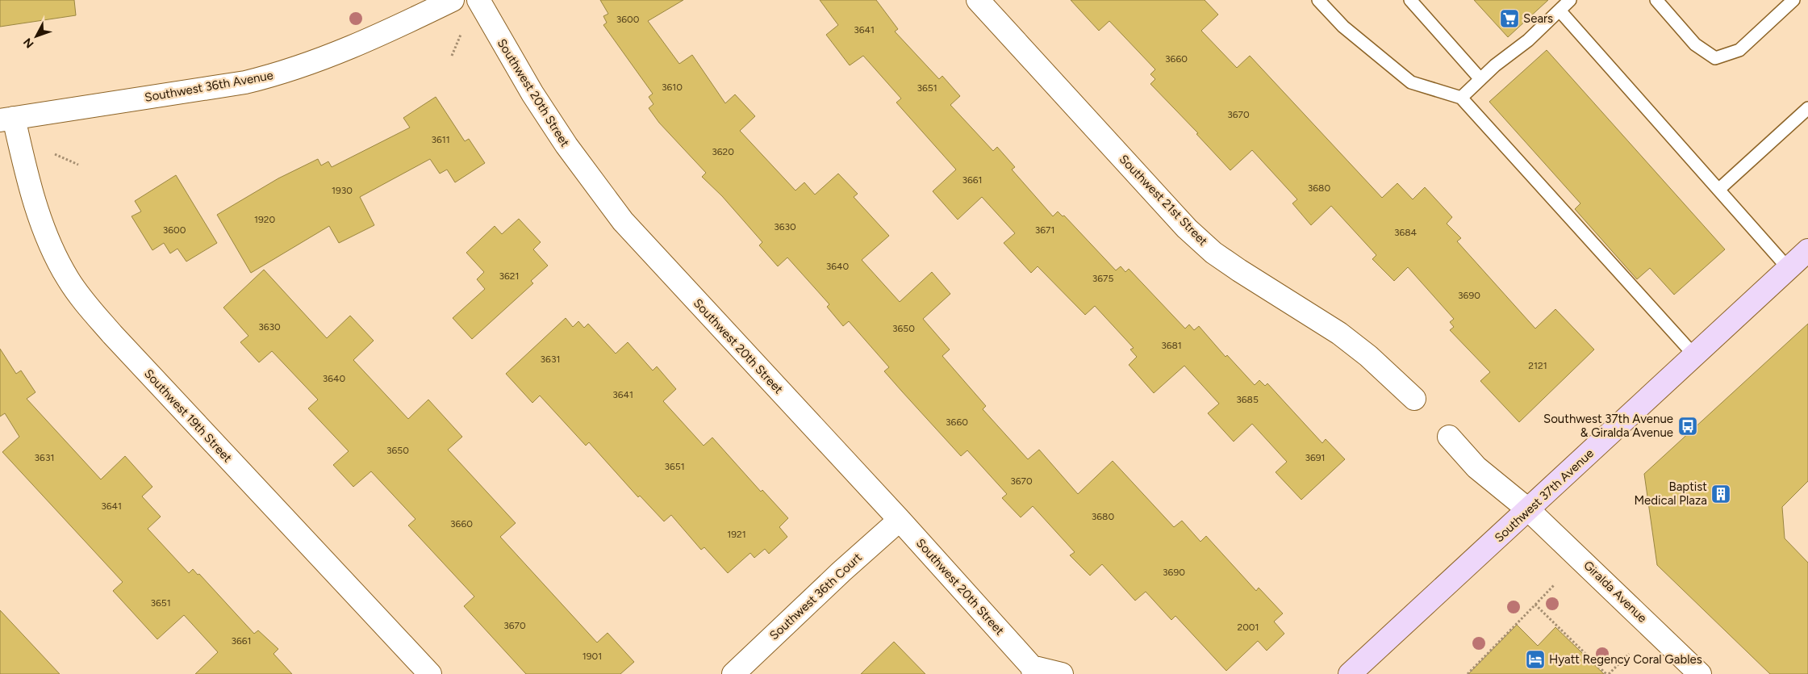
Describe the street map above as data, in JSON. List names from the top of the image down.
{
  "streets": {
    "main road": ["Southwest 37th Avenue"],
    "street": [
      "Southwest 36th Avenue",
      "Southwest 20th Street",
      "Southwest 21st Street",
      "Southwest 19th Street",
      "Giralda Avenue",
      "Southwest 36th Court"
    ]
  },
  "crossings": [
    ["Southwest 36th Avenue", "Southwest 19th Street"],
    ["Southwest 20th Street", "Southwest 36th Court"],
    ["Southwest 37th Avenue", "Giralda Avenue"]
  ],
  "places": {
    "supermarket": ["Sears"],
    "bus stop": ["Southwest 37th Avenue & Giralda Avenue"],
    "building": ["Baptist Medical Plaza"],
    "hotel": ["Hyatt Regency Coral Gables"]
  },
  "house_numbers": [
    "3600",
    "3641",
    "3660",
    "3610",
    "3651",
    "3670",
    "3611",
    "3620",
    "3661",
    "3680",
    "1930",
    "1920",
    "3630",
    "3600",
    "3671",
    "3684",
    "3640",
    "3621",
    "3675",
    "3690",
    "3630",
    "3650",
    "3681",
    "3631",
    "2121",
    "3640",
    "3641",
    "3685",
    "3660",
    "3650",
    "3631",
    "3691",
    "3651",
    "3670",
    "3641",
    "3680",
    "3660",
    "1921",
    "3690",
    "3651",
    "3670",
    "2001",
    "3661",
    "1901"
  ],
  "north": "bottom left"
}
